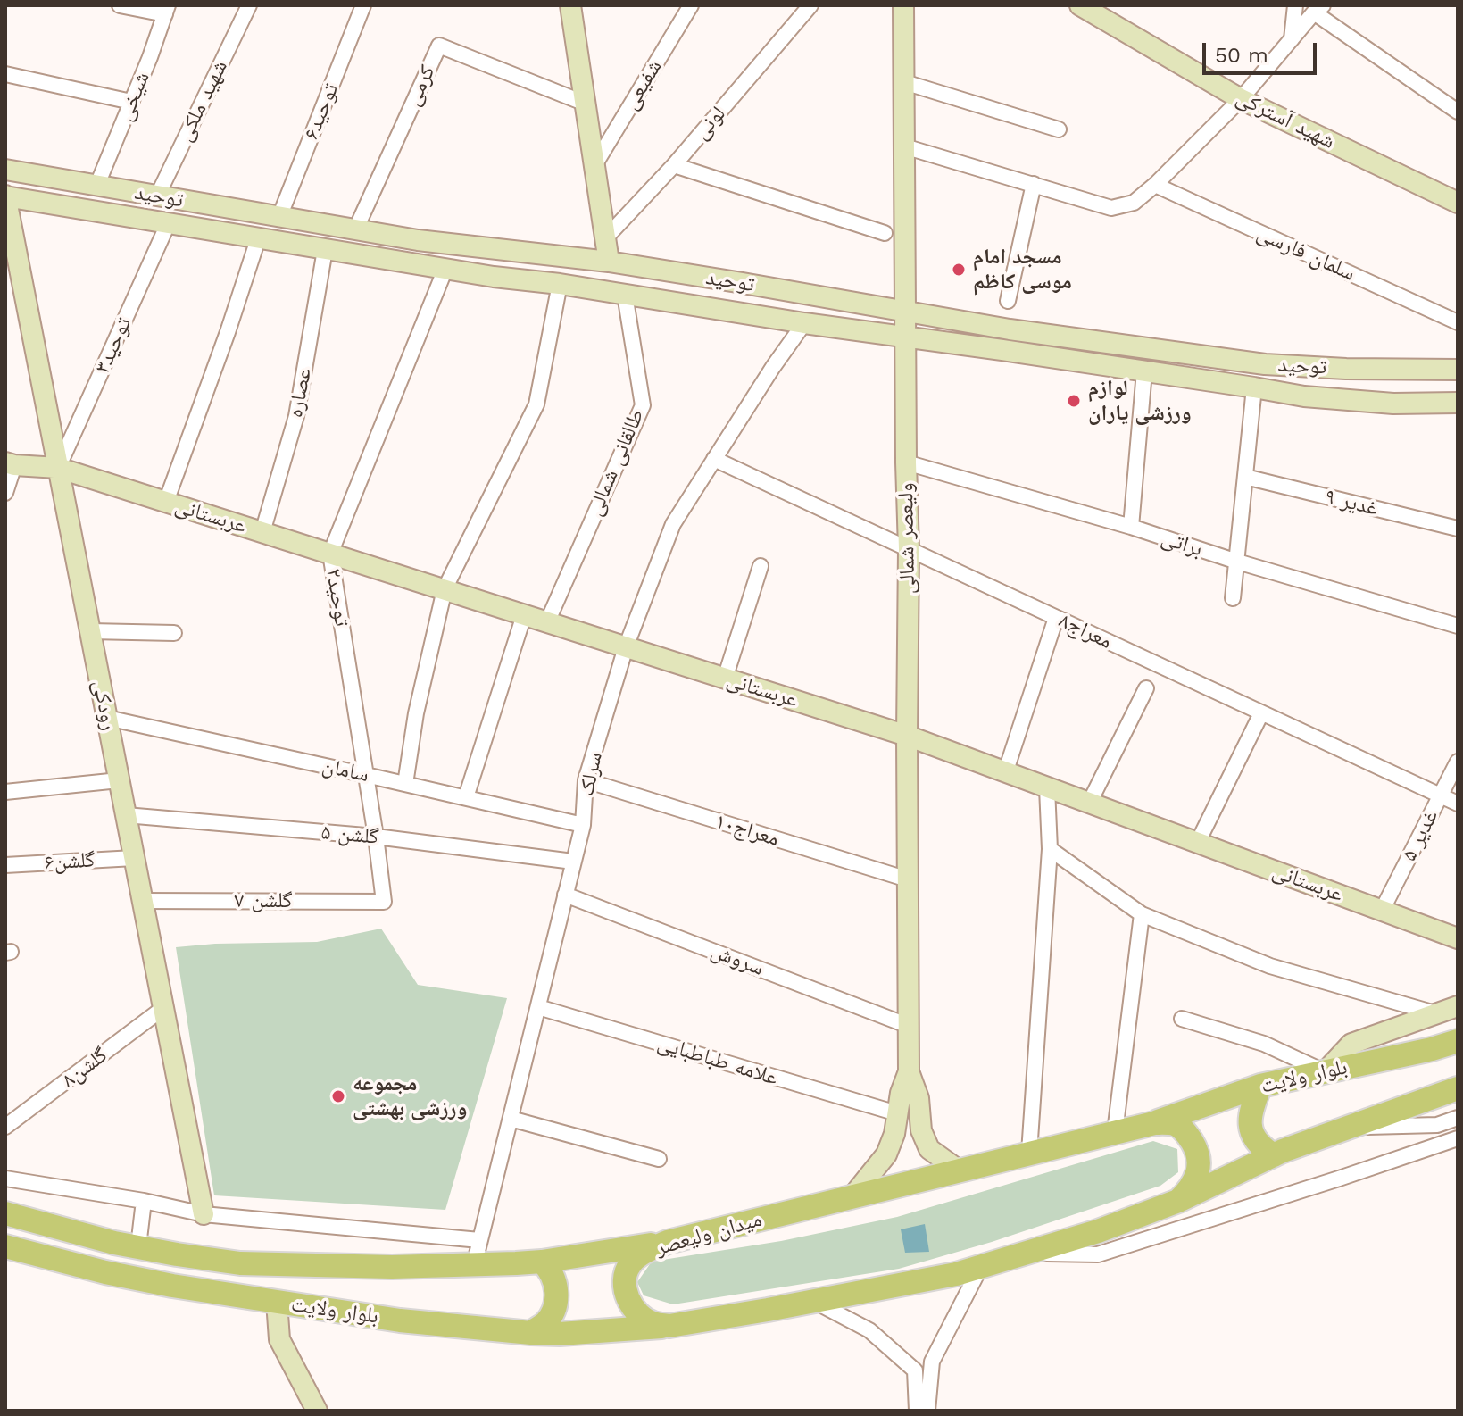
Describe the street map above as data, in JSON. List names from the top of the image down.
{
  "streets": {
    "main road": [
      "شهید آسترکی",
      "توحید",
      "عربستانی",
      "ولیعصر شمالی",
      "رودکی",
      "بلوار ولایت",
      "میدان ولیعصر"
    ],
    "street": [
      "شفیعی",
      "کرمی",
      "شیخی",
      "شهید ملکی",
      "توحید۶",
      "لونی",
      "سلمان فارسی",
      "توحید۳",
      "عصاره",
      "طالقانی شمالی",
      "غدیر ۹",
      "براتی",
      "توحید۲",
      "معراج۸",
      "سامان",
      "سرلک",
      "معراج۱۰",
      "گلشن ۵",
      "غدیر ۵",
      "گلشن۶",
      "گلشن ۷",
      "سروش",
      "علامه طباطبایی",
      "گلشن۸"
    ]
  },
  "crossings": [
    ["کرمی", "توحید"],
    ["شیخی", "توحید"],
    ["شهید ملکی", "توحید"],
    ["توحید۶", "توحید"],
    ["توحید", "توحید۳"],
    ["توحید", "عصاره"],
    ["توحید", "طالقانی شمالی"],
    ["توحید", "ولیعصر شمالی"],
    ["توحید", "توحید۲"],
    ["توحید", "رودکی"],
    ["توحید", "سرلک"],
    ["توحید۳", "عربستانی"],
    ["توحید۳", "رودکی"],
    ["عصاره", "عربستانی"],
    ["طالقانی شمالی", "عربستانی"],
    ["عربستانی", "ولیعصر شمالی"],
    ["عربستانی", "توحید۲"],
    ["عربستانی", "رودکی"],
    ["عربستانی", "سرلک"],
    ["عربستانی", "غدیر ۵"],
    ["ولیعصر شمالی", "براتی"],
    ["ولیعصر شمالی", "معراج۸"],
    ["ولیعصر شمالی", "معراج۱۰"],
    ["ولیعصر شمالی", "سروش"],
    ["توحید۲", "سامان"],
    ["توحید۲", "گلشن ۵"],
    ["توحید۲", "گلشن ۷"],
    ["معراج۸", "سرلک"],
    ["معراج۸", "غدیر ۵"],
    ["رودکی", "سامان"],
    ["رودکی", "گلشن ۵"],
    ["رودکی", "گلشن۶"],
    ["رودکی", "گلشن ۷"],
    ["رودکی", "گلشن۸"],
    ["سامان", "سرلک"],
    ["سرلک", "معراج۱۰"],
    ["سرلک", "گلشن ۵"],
    ["سرلک", "سروش"],
    ["سرلک", "علامه طباطبایی"],
    ["سرلک", "بلوار ولایت"],
    ["بلوار ولایت", "میدان ولیعصر"]
  ],
  "places": ["مسجد امام موسی کاظم", "لوازم ورزشی یاران", "مجموعه ورزشی بهشتی"],
  "scale_bar": "50 m"
}
